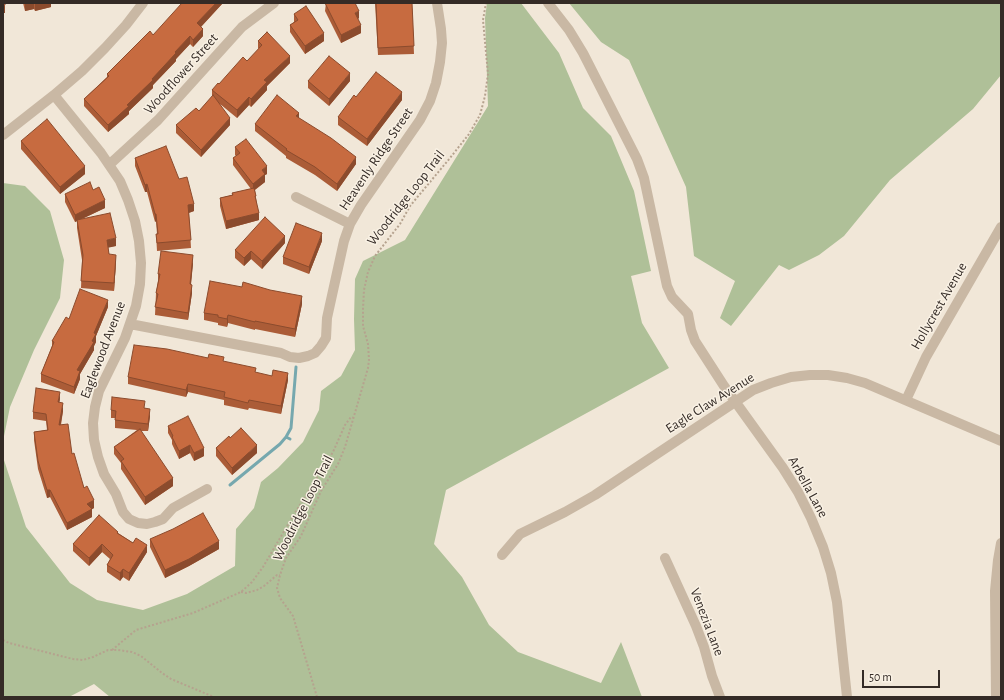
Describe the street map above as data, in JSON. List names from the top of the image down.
{
  "streets": {
    "street": [
      "Woodflower Street",
      "Heavenly Ridge Street",
      "Hollycrest Avenue",
      "Eaglewood Avenue",
      "Eagle Claw Avenue",
      "Arbella Lane",
      "Venezia Lane"
    ],
    "path": ["Woodridge Loop Trail"]
  },
  "crossings": [
    ["Woodflower Street", "Eaglewood Avenue"],
    ["Heavenly Ridge Street", "Eaglewood Avenue"],
    ["Hollycrest Avenue", "Eagle Claw Avenue"],
    ["Eagle Claw Avenue", "Arbella Lane"]
  ],
  "scale_bar": "50 m"
}
